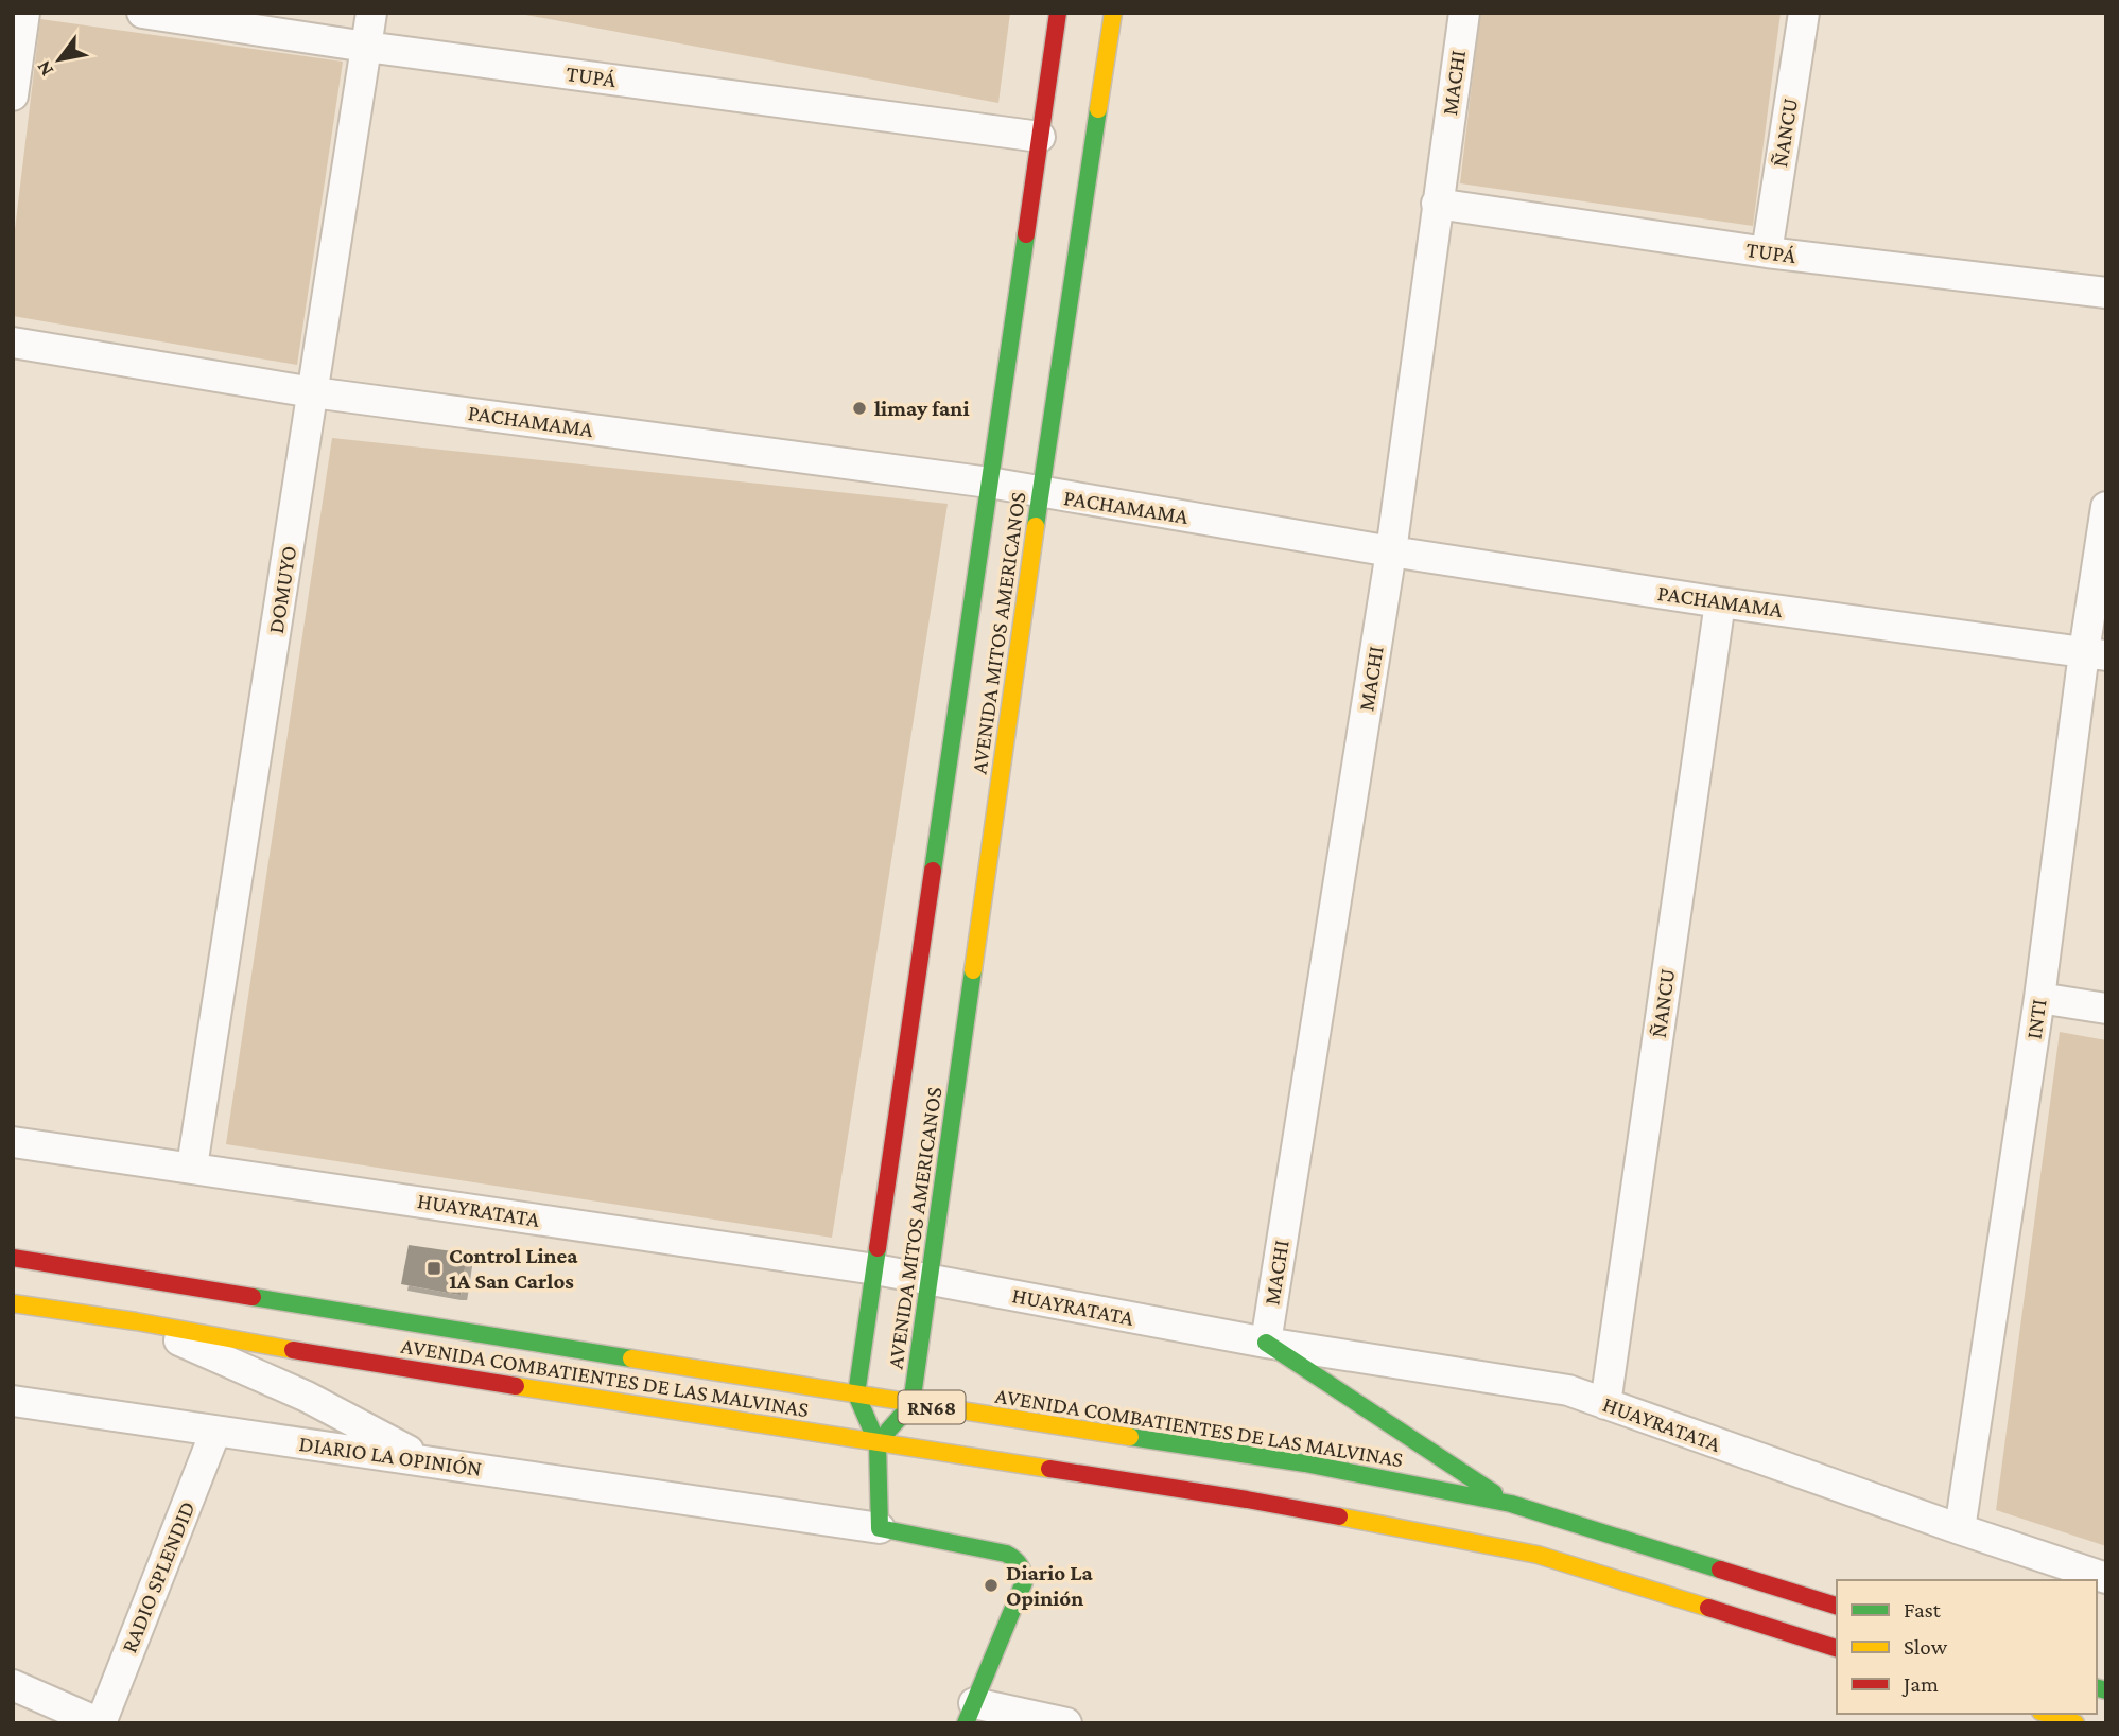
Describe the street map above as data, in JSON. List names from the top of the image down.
{
  "streets": {
    "main road": [
      "AVENIDA MITOS AMERICANOS",
      "AVENIDA COMBATIENTES DE LAS MALVINAS",
      "RN68",
      "DIARIO LA OPINIÓN"
    ],
    "street": [
      "TUPÁ",
      "MACHI",
      "ÑANCU",
      "PACHAMAMA",
      "DOMUYO",
      "INTI",
      "HUAYRATATA",
      "RADIO SPLENDID"
    ]
  },
  "crossings": [
    ["TUPÁ", "MACHI"],
    ["TUPÁ", "ÑANCU"],
    ["TUPÁ", "DOMUYO"],
    ["TUPÁ", "AVENIDA MITOS AMERICANOS"],
    ["MACHI", "PACHAMAMA"],
    ["MACHI", "HUAYRATATA"],
    ["ÑANCU", "PACHAMAMA"],
    ["ÑANCU", "HUAYRATATA"],
    ["PACHAMAMA", "DOMUYO"],
    ["PACHAMAMA", "AVENIDA MITOS AMERICANOS"],
    ["PACHAMAMA", "INTI"],
    ["DOMUYO", "HUAYRATATA"],
    ["AVENIDA MITOS AMERICANOS", "HUAYRATATA"],
    ["AVENIDA MITOS AMERICANOS", "AVENIDA COMBATIENTES DE LAS MALVINAS"],
    ["INTI", "HUAYRATATA"],
    ["DIARIO LA OPINIÓN", "RADIO SPLENDID"]
  ],
  "places": {
    "other": ["limay fani", "Diario La Opinión"],
    "transit": ["Control Linea 1A San Carlos"]
  },
  "legend": ["Fast", "Slow", "Jam"],
  "north": "bottom left"
}
